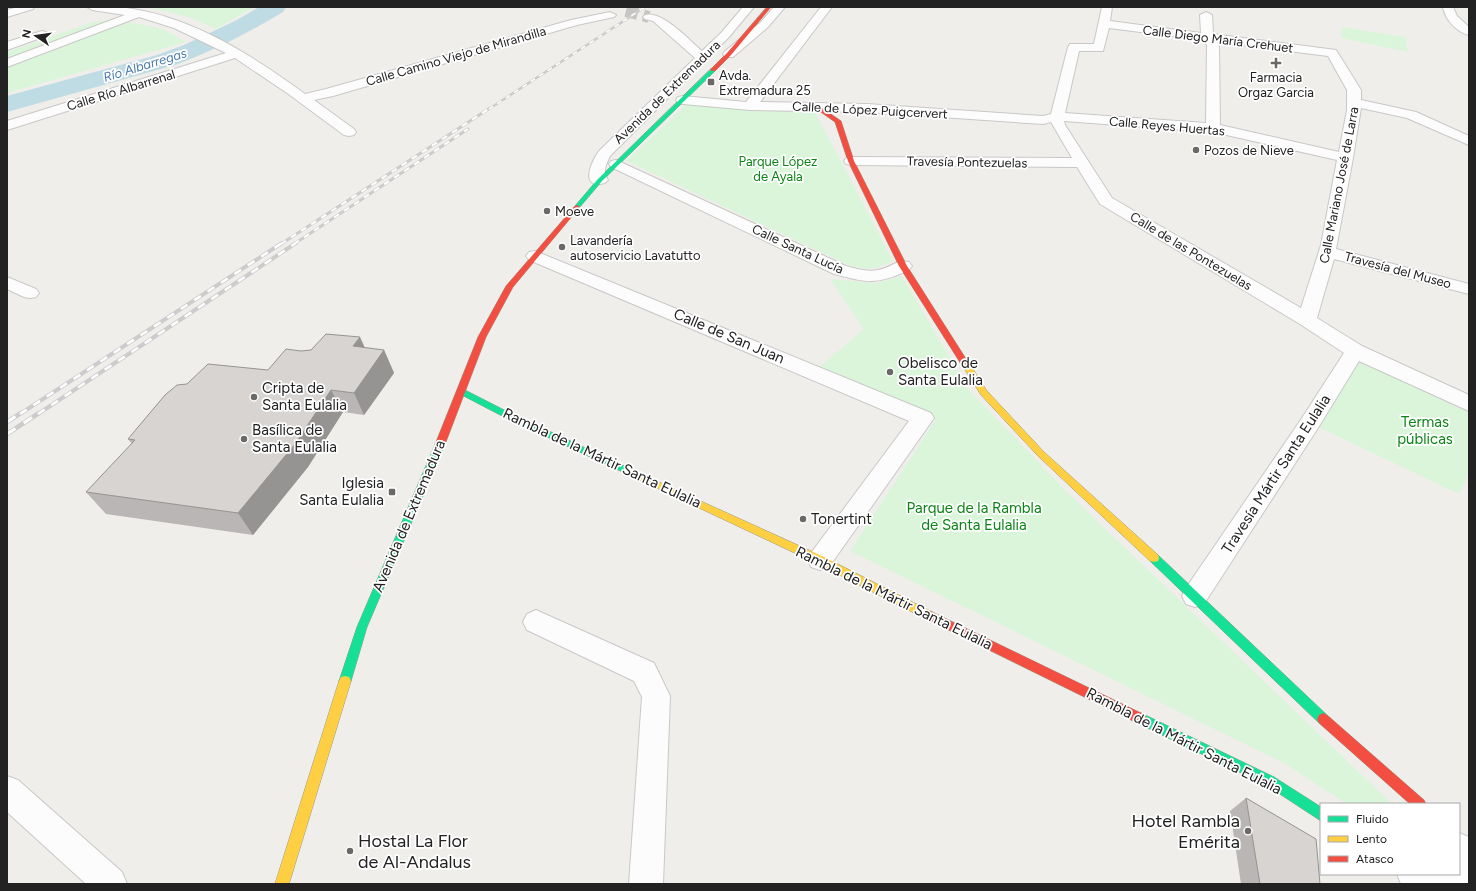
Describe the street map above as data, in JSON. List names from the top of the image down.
{
  "streets": {
    "street": [
      "Calle Diego María Crehuet",
      "Calle Camino Viejo de Mirandilla",
      "Calle Río Albarrenal",
      "Avenida de Extremadura",
      "Calle de López Puigcervert",
      "Calle Reyes Huertas",
      "Travesía Pontezuelas",
      "Calle Mariano José de Larra",
      "Calle Santa Lucía",
      "Calle de las Pontezuelas",
      "Travesía del Museo",
      "Calle de San Juan",
      "Rambla de la Mártir Santa Eulalia",
      "Travesía Mártir Santa Eulalia"
    ]
  },
  "crossings": [
    ["Calle Diego María Crehuet", "Calle Mariano José de Larra"],
    ["Avenida de Extremadura", "Calle de López Puigcervert"],
    ["Avenida de Extremadura", "Calle Santa Lucía"],
    ["Avenida de Extremadura", "Calle de San Juan"],
    ["Avenida de Extremadura", "Rambla de la Mártir Santa Eulalia"],
    ["Calle de López Puigcervert", "Calle Reyes Huertas"],
    ["Calle de López Puigcervert", "Calle de las Pontezuelas"],
    ["Calle Reyes Huertas", "Calle Mariano José de Larra"],
    ["Calle Reyes Huertas", "Calle de las Pontezuelas"],
    ["Travesía Pontezuelas", "Calle de las Pontezuelas"],
    ["Calle Mariano José de Larra", "Calle de las Pontezuelas"],
    ["Calle Mariano José de Larra", "Travesía del Museo"],
    ["Calle de las Pontezuelas", "Travesía Mártir Santa Eulalia"],
    ["Calle de San Juan", "Rambla de la Mártir Santa Eulalia"]
  ],
  "water": ["Río Albarregas"],
  "parks": ["Parque López de Ayala", "Termas públicas", "Parque de la Rambla de Santa Eulalia"],
  "places": {
    "health": ["Farmacia Orgaz Garcia"],
    "transit": ["Avda. Extremadura 25", "Iglesia Santa Eulalia"],
    "other": [
      "Pozos de Nieve",
      "Moeve",
      "Lavandería autoservicio Lavatutto",
      "Obelisco de Santa Eulalia",
      "Cripta de Santa Eulalia",
      "Basílica de Santa Eulalia",
      "Tonertint",
      "Hotel Rambla Emérita",
      "Hostal La Flor de Al-Andalus"
    ]
  },
  "legend": ["Fluido", "Lento", "Atasco"],
  "north": "left"
}
